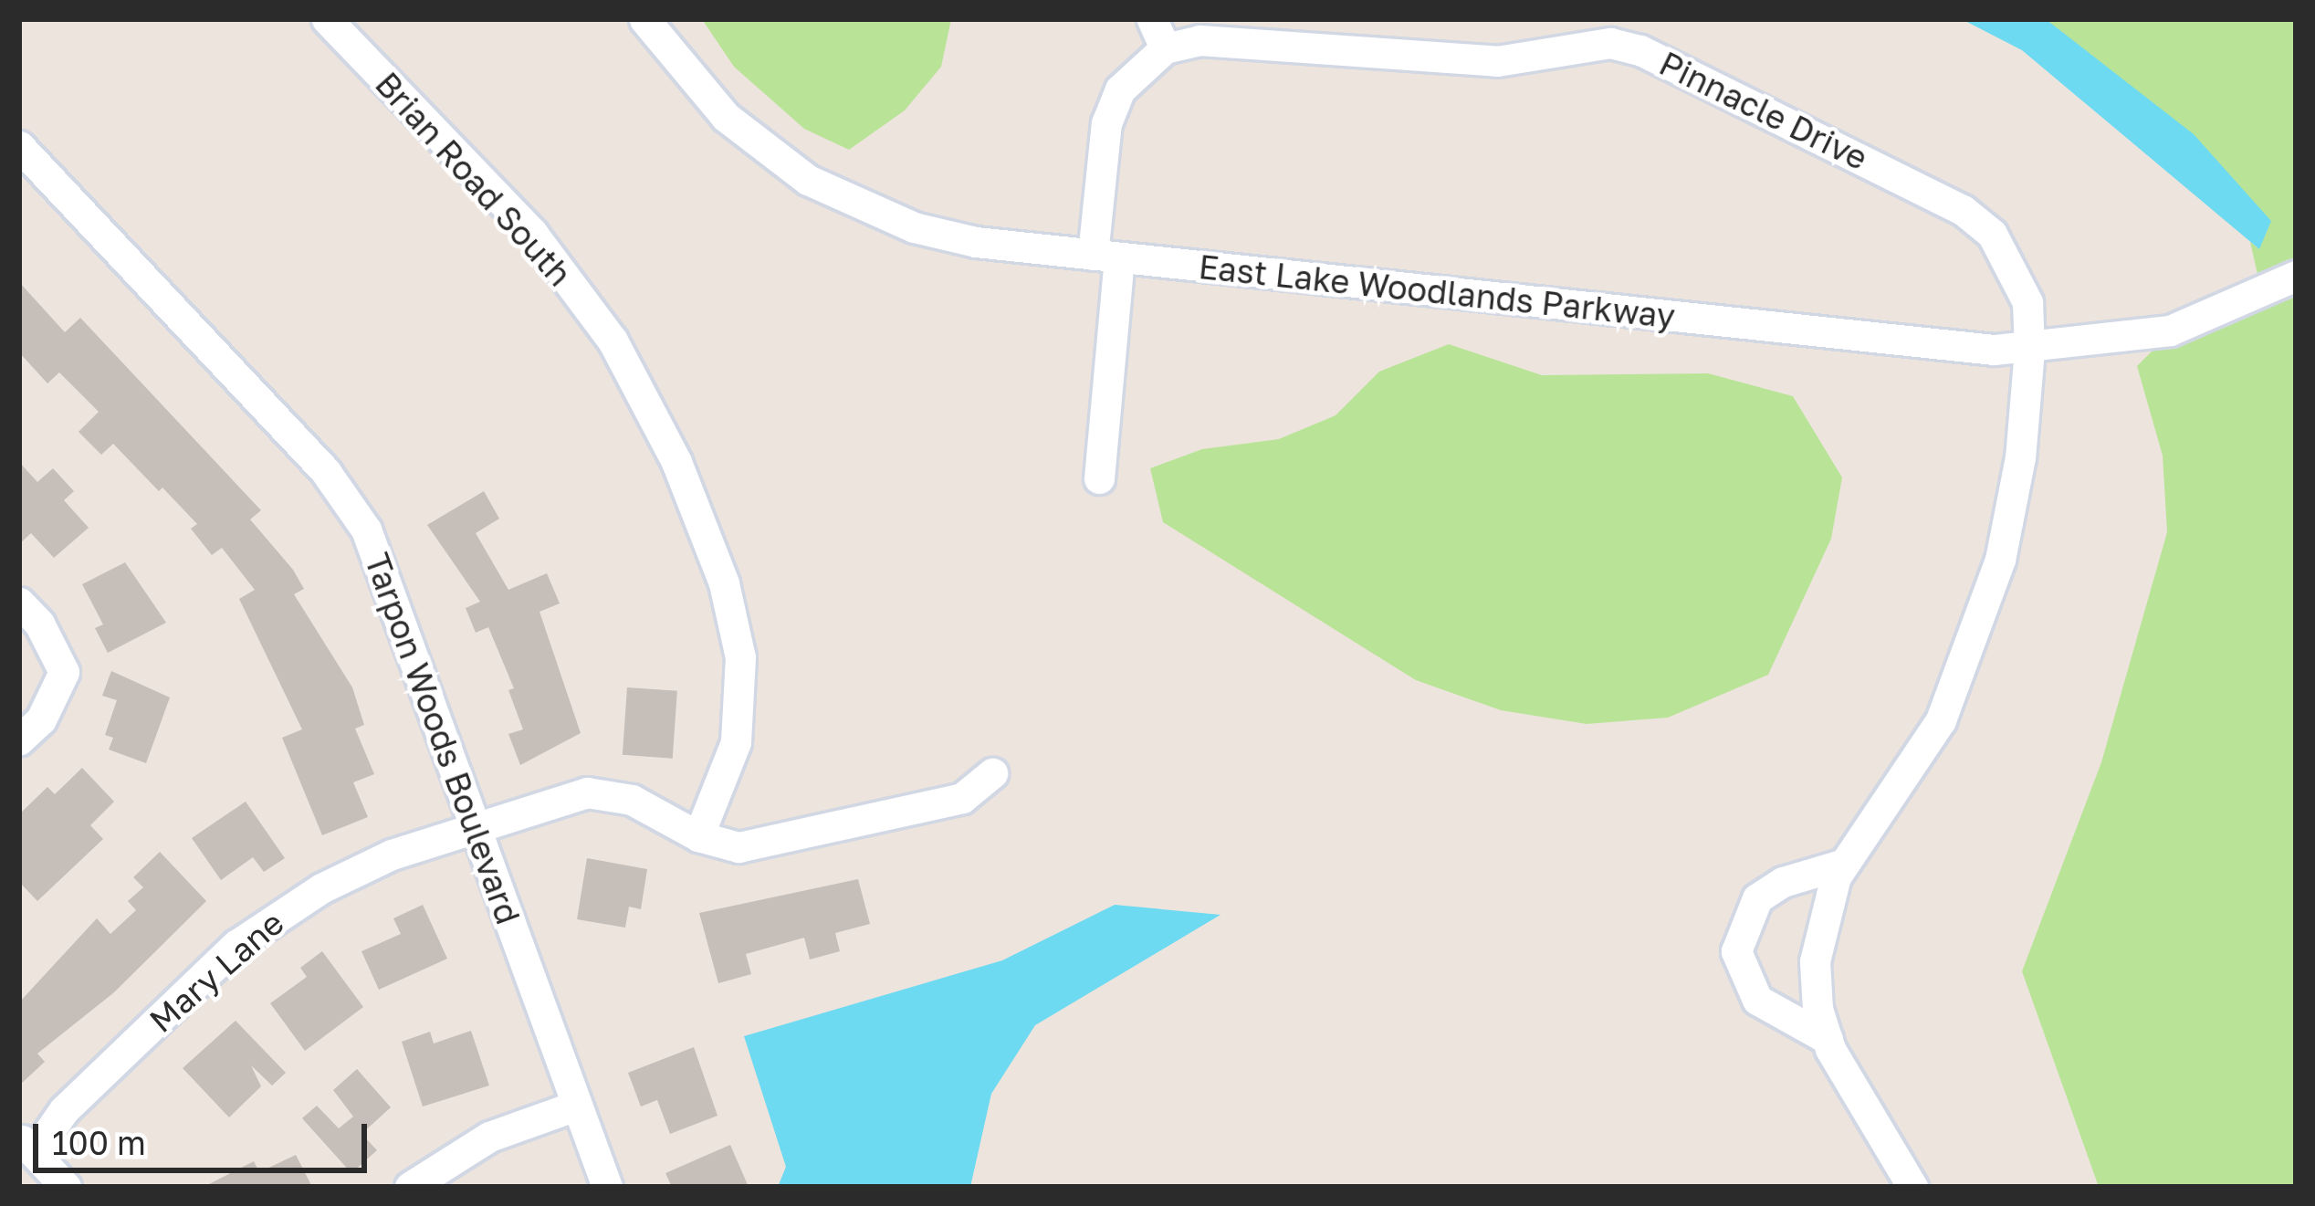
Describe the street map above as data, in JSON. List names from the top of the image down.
{
  "streets": {
    "street": [
      "Pinnacle Drive",
      "Brian Road South",
      "East Lake Woodlands Parkway",
      "Tarpon Woods Boulevard",
      "Mary Lane"
    ]
  },
  "crossings": [
    ["Pinnacle Drive", "East Lake Woodlands Parkway"],
    ["Brian Road South", "Mary Lane"],
    ["Tarpon Woods Boulevard", "Mary Lane"]
  ],
  "scale_bar": "100 m"
}
